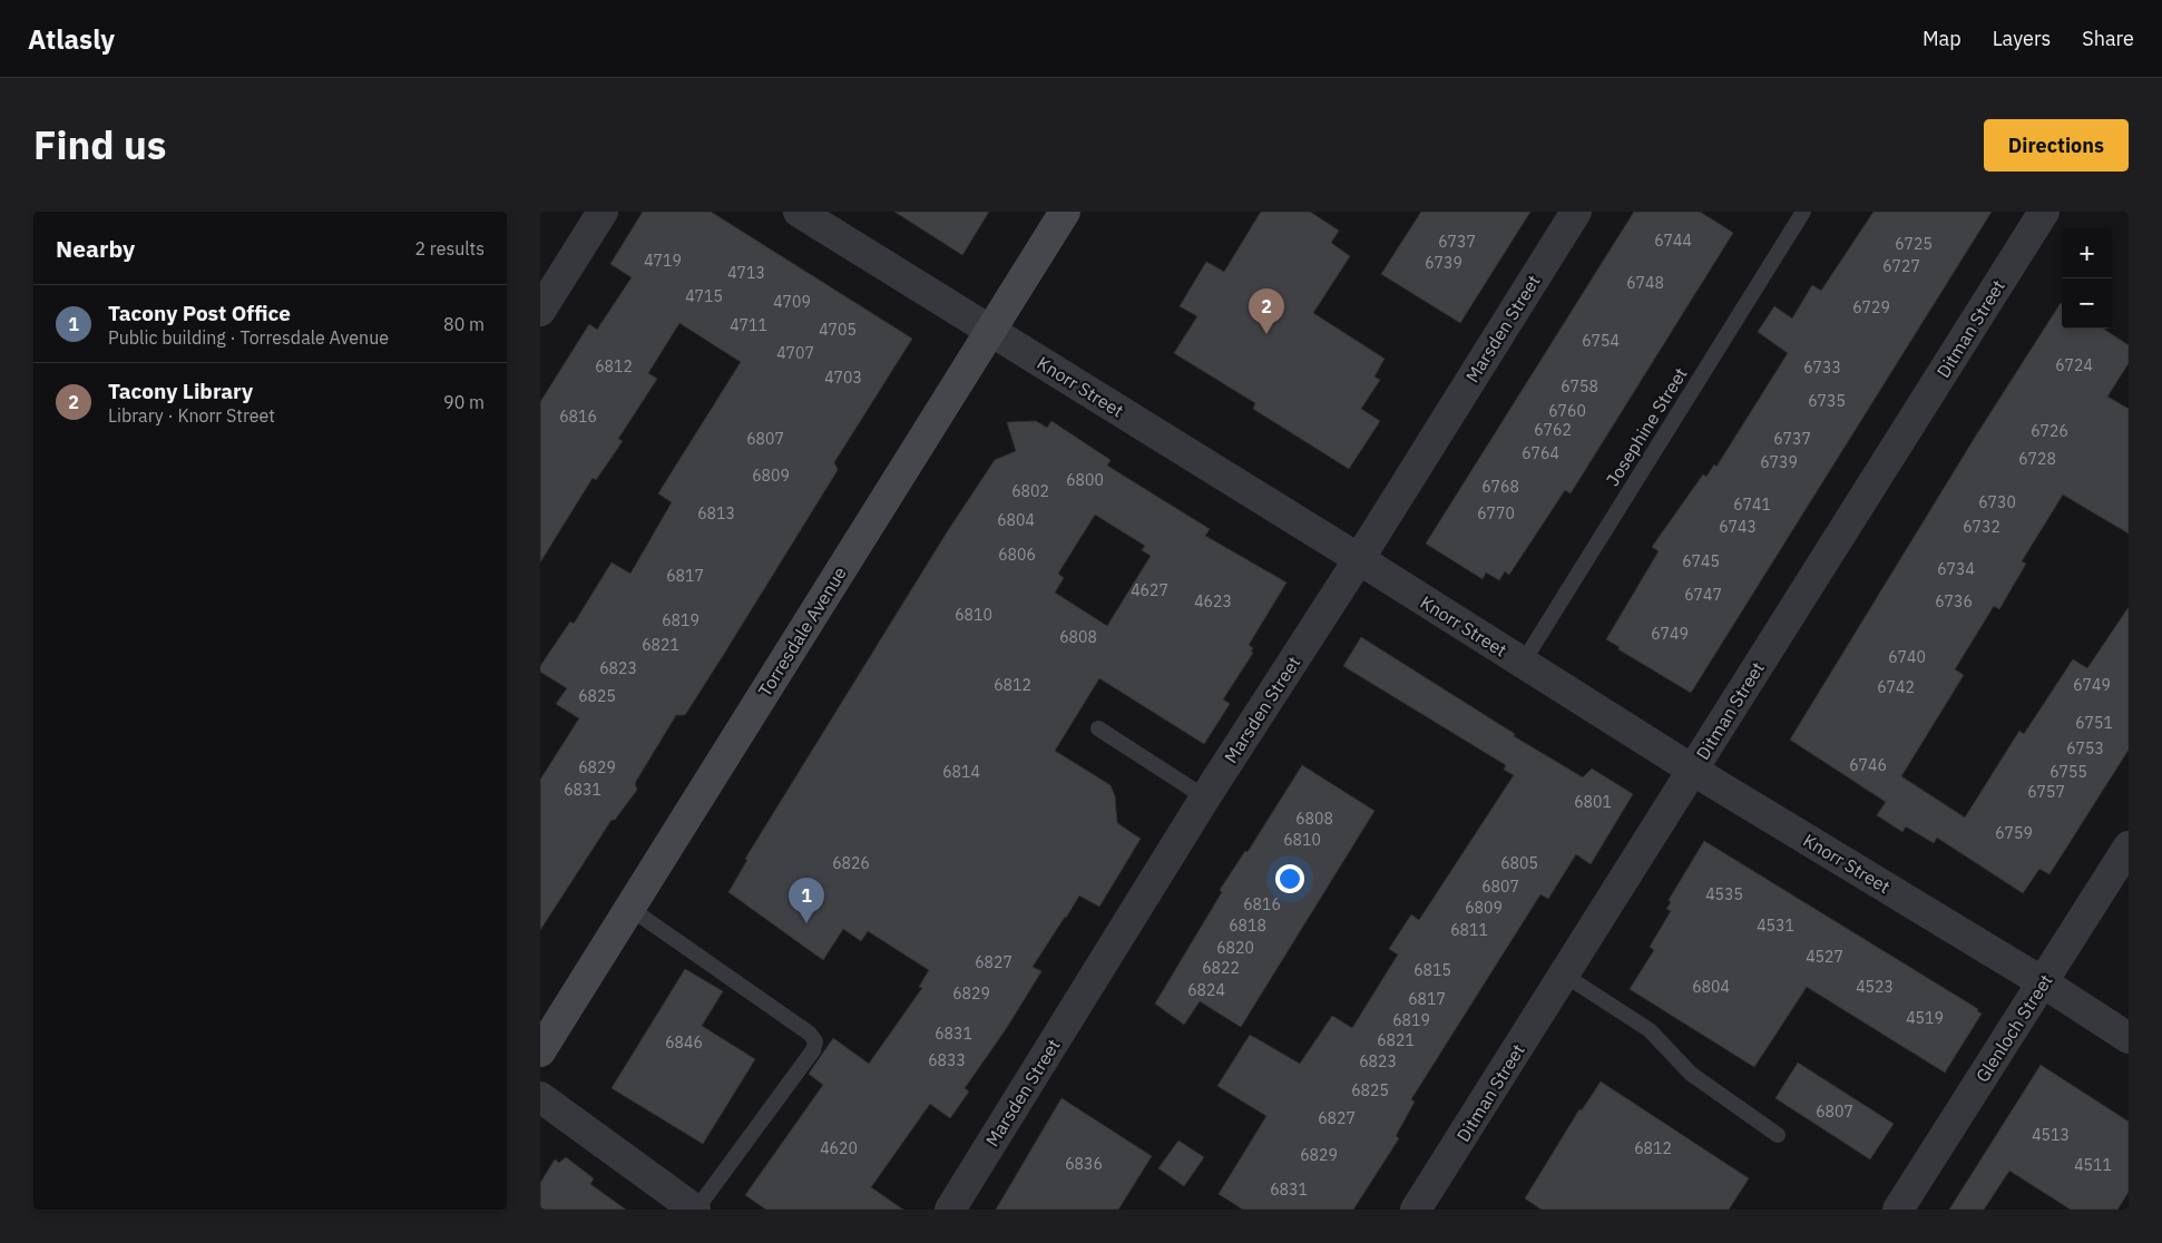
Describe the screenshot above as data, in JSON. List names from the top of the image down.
{
  "streets": {
    "street": [
      "Marsden Street",
      "Ditman Street",
      "Knorr Street",
      "Torresdale Avenue",
      "Glenloch Street"
    ],
    "lane": ["Josephine Street"]
  },
  "crossings": [
    ["Marsden Street", "Knorr Street"],
    ["Ditman Street", "Knorr Street"],
    ["Knorr Street", "Josephine Street"],
    ["Knorr Street", "Torresdale Avenue"],
    ["Knorr Street", "Glenloch Street"]
  ],
  "house_numbers": [
    "6744",
    "6737",
    "6725",
    "4719",
    "6739",
    "6727",
    "4713",
    "6748",
    "4715",
    "4709",
    "6729",
    "4711",
    "4705",
    "6754",
    "4707",
    "6724",
    "6812",
    "6733",
    "4703",
    "6758",
    "6735",
    "6760",
    "6816",
    "6762",
    "6726",
    "6807",
    "6737",
    "6764",
    "6728",
    "6739",
    "6809",
    "6800",
    "6768",
    "6802",
    "6730",
    "6741",
    "6813",
    "6770",
    "6804",
    "6743",
    "6732",
    "6806",
    "6745",
    "6734",
    "6817",
    "4627",
    "6747",
    "4623",
    "6736",
    "6810",
    "6819",
    "6749",
    "6808",
    "6821",
    "6740",
    "6823",
    "6812",
    "6749",
    "6742",
    "6825",
    "6751",
    "6753",
    "6746",
    "6829",
    "6814",
    "6755",
    "6831",
    "6757",
    "6801",
    "6808",
    "6759",
    "6810",
    "6826",
    "6805",
    "6807",
    "4535",
    "6816",
    "6809",
    "6818",
    "4531",
    "6811",
    "6820",
    "4527",
    "6827",
    "6822",
    "6815",
    "6804",
    "4523",
    "6824",
    "6829",
    "6817",
    "4519",
    "6819",
    "6831",
    "6821",
    "6846",
    "6833",
    "6823",
    "6825",
    "6807",
    "6827",
    "4513",
    "4620",
    "6812",
    "6829",
    "6836",
    "4511",
    "6831"
  ],
  "page": {
    "header": "Atlasly",
    "nav": ["Map", "Layers", "Share"],
    "title": "Find us",
    "buttons": "Directions",
    "heading": ["Nearby", "2 results"],
    "map_buttons": ["+", "−"],
    "list": [
      {
        "mark": "1",
        "name": "Tacony Post Office",
        "note": "Public building · Torresdale Avenue",
        "value": "80 m"
      },
      {
        "mark": "2",
        "name": "Tacony Library",
        "note": "Library · Knorr Street",
        "value": "90 m"
      }
    ],
    "pins": ["2", "1"]
  }
}
